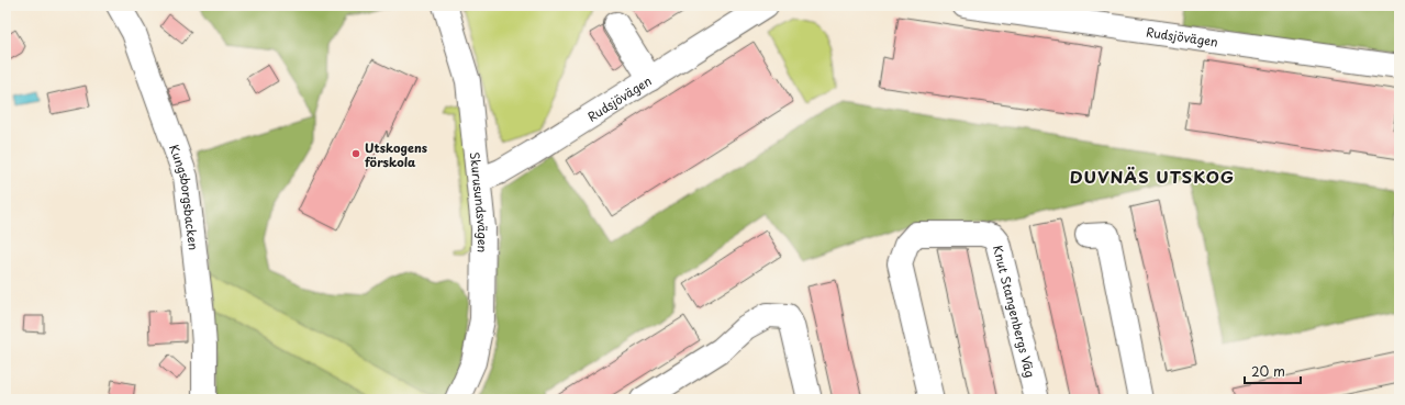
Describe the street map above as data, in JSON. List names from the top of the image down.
{
  "streets": {
    "street": [
      "Rudsjövägen",
      "Kungsborgsbacken",
      "Skurusundsvägen",
      "Knut Stangenbergs Väg"
    ]
  },
  "crossings": [
    ["Rudsjövägen", "Skurusundsvägen"]
  ],
  "districts": ["DUVNÄS UTSKOG"],
  "places": ["Utskogens förskola"],
  "scale_bar": "20 m"
}
